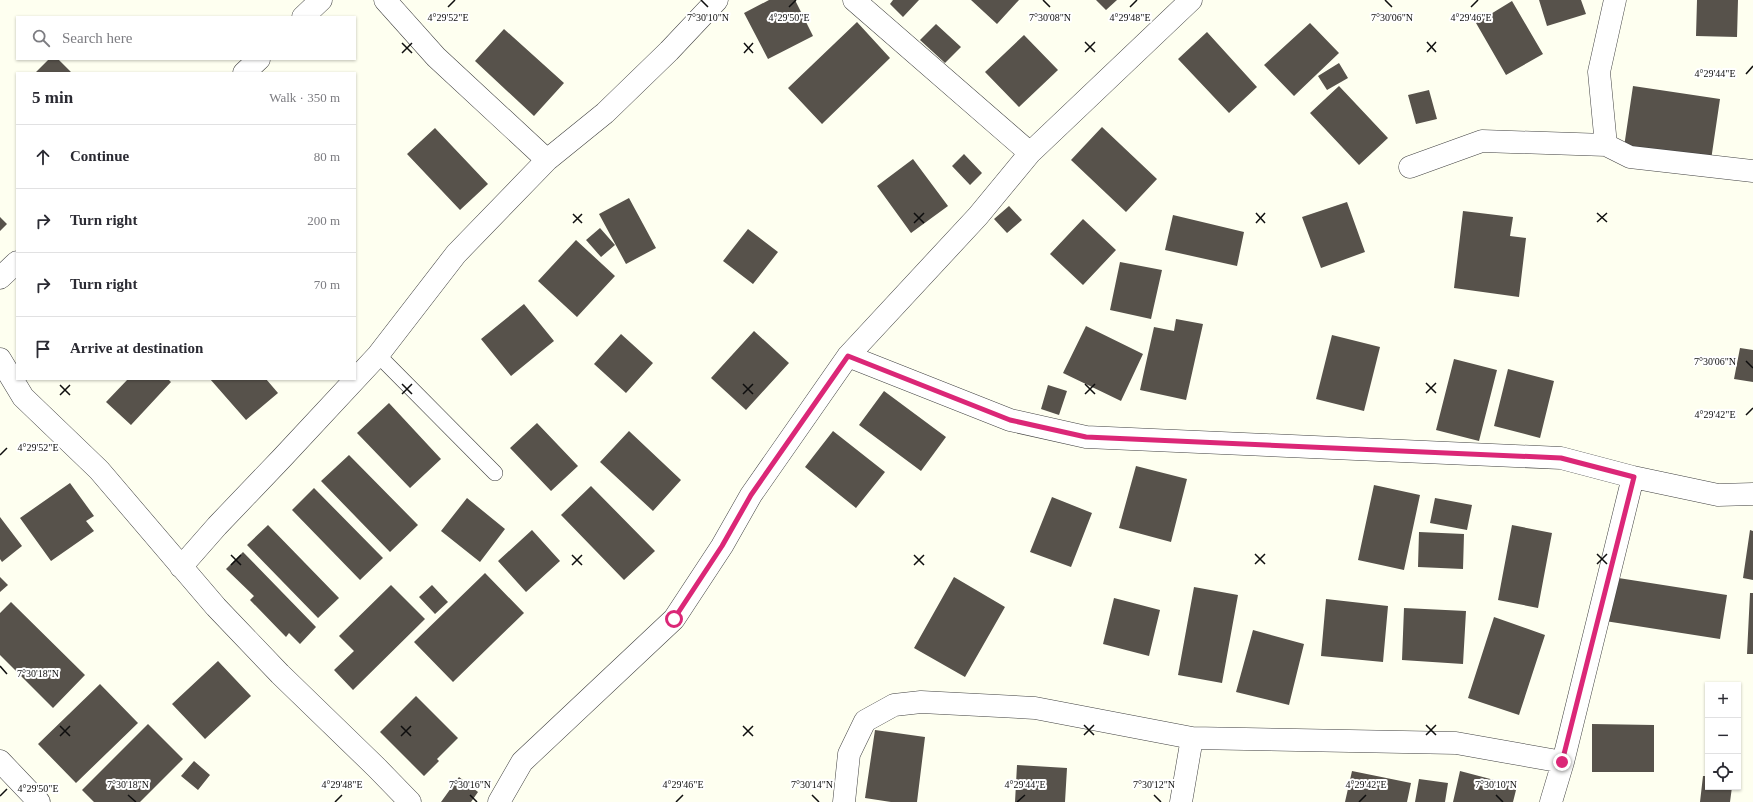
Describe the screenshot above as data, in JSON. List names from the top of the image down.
{
  "page": {
    "search": "Search here",
    "heading": ["5 min", "Walk · 350 m"],
    "list": [
      ["Continue", "80 m"],
      ["Turn right", "200 m"],
      ["Turn right", "70 m"],
      "Arrive at destination"
    ],
    "map_buttons": ["+", "−"]
  },
  "coordinates": [
    "4°29'52\"E",
    "7°30'10\"N",
    "4°29'50\"E",
    "7°30'08\"N",
    "4°29'48\"E",
    "7°30'06\"N",
    "4°29'46\"E",
    "4°29'44\"E",
    "4°29'42\"E",
    "7°30'18\"N",
    "7°30'16\"N",
    "7°30'14\"N",
    "7°30'12\"N"
  ]
}
